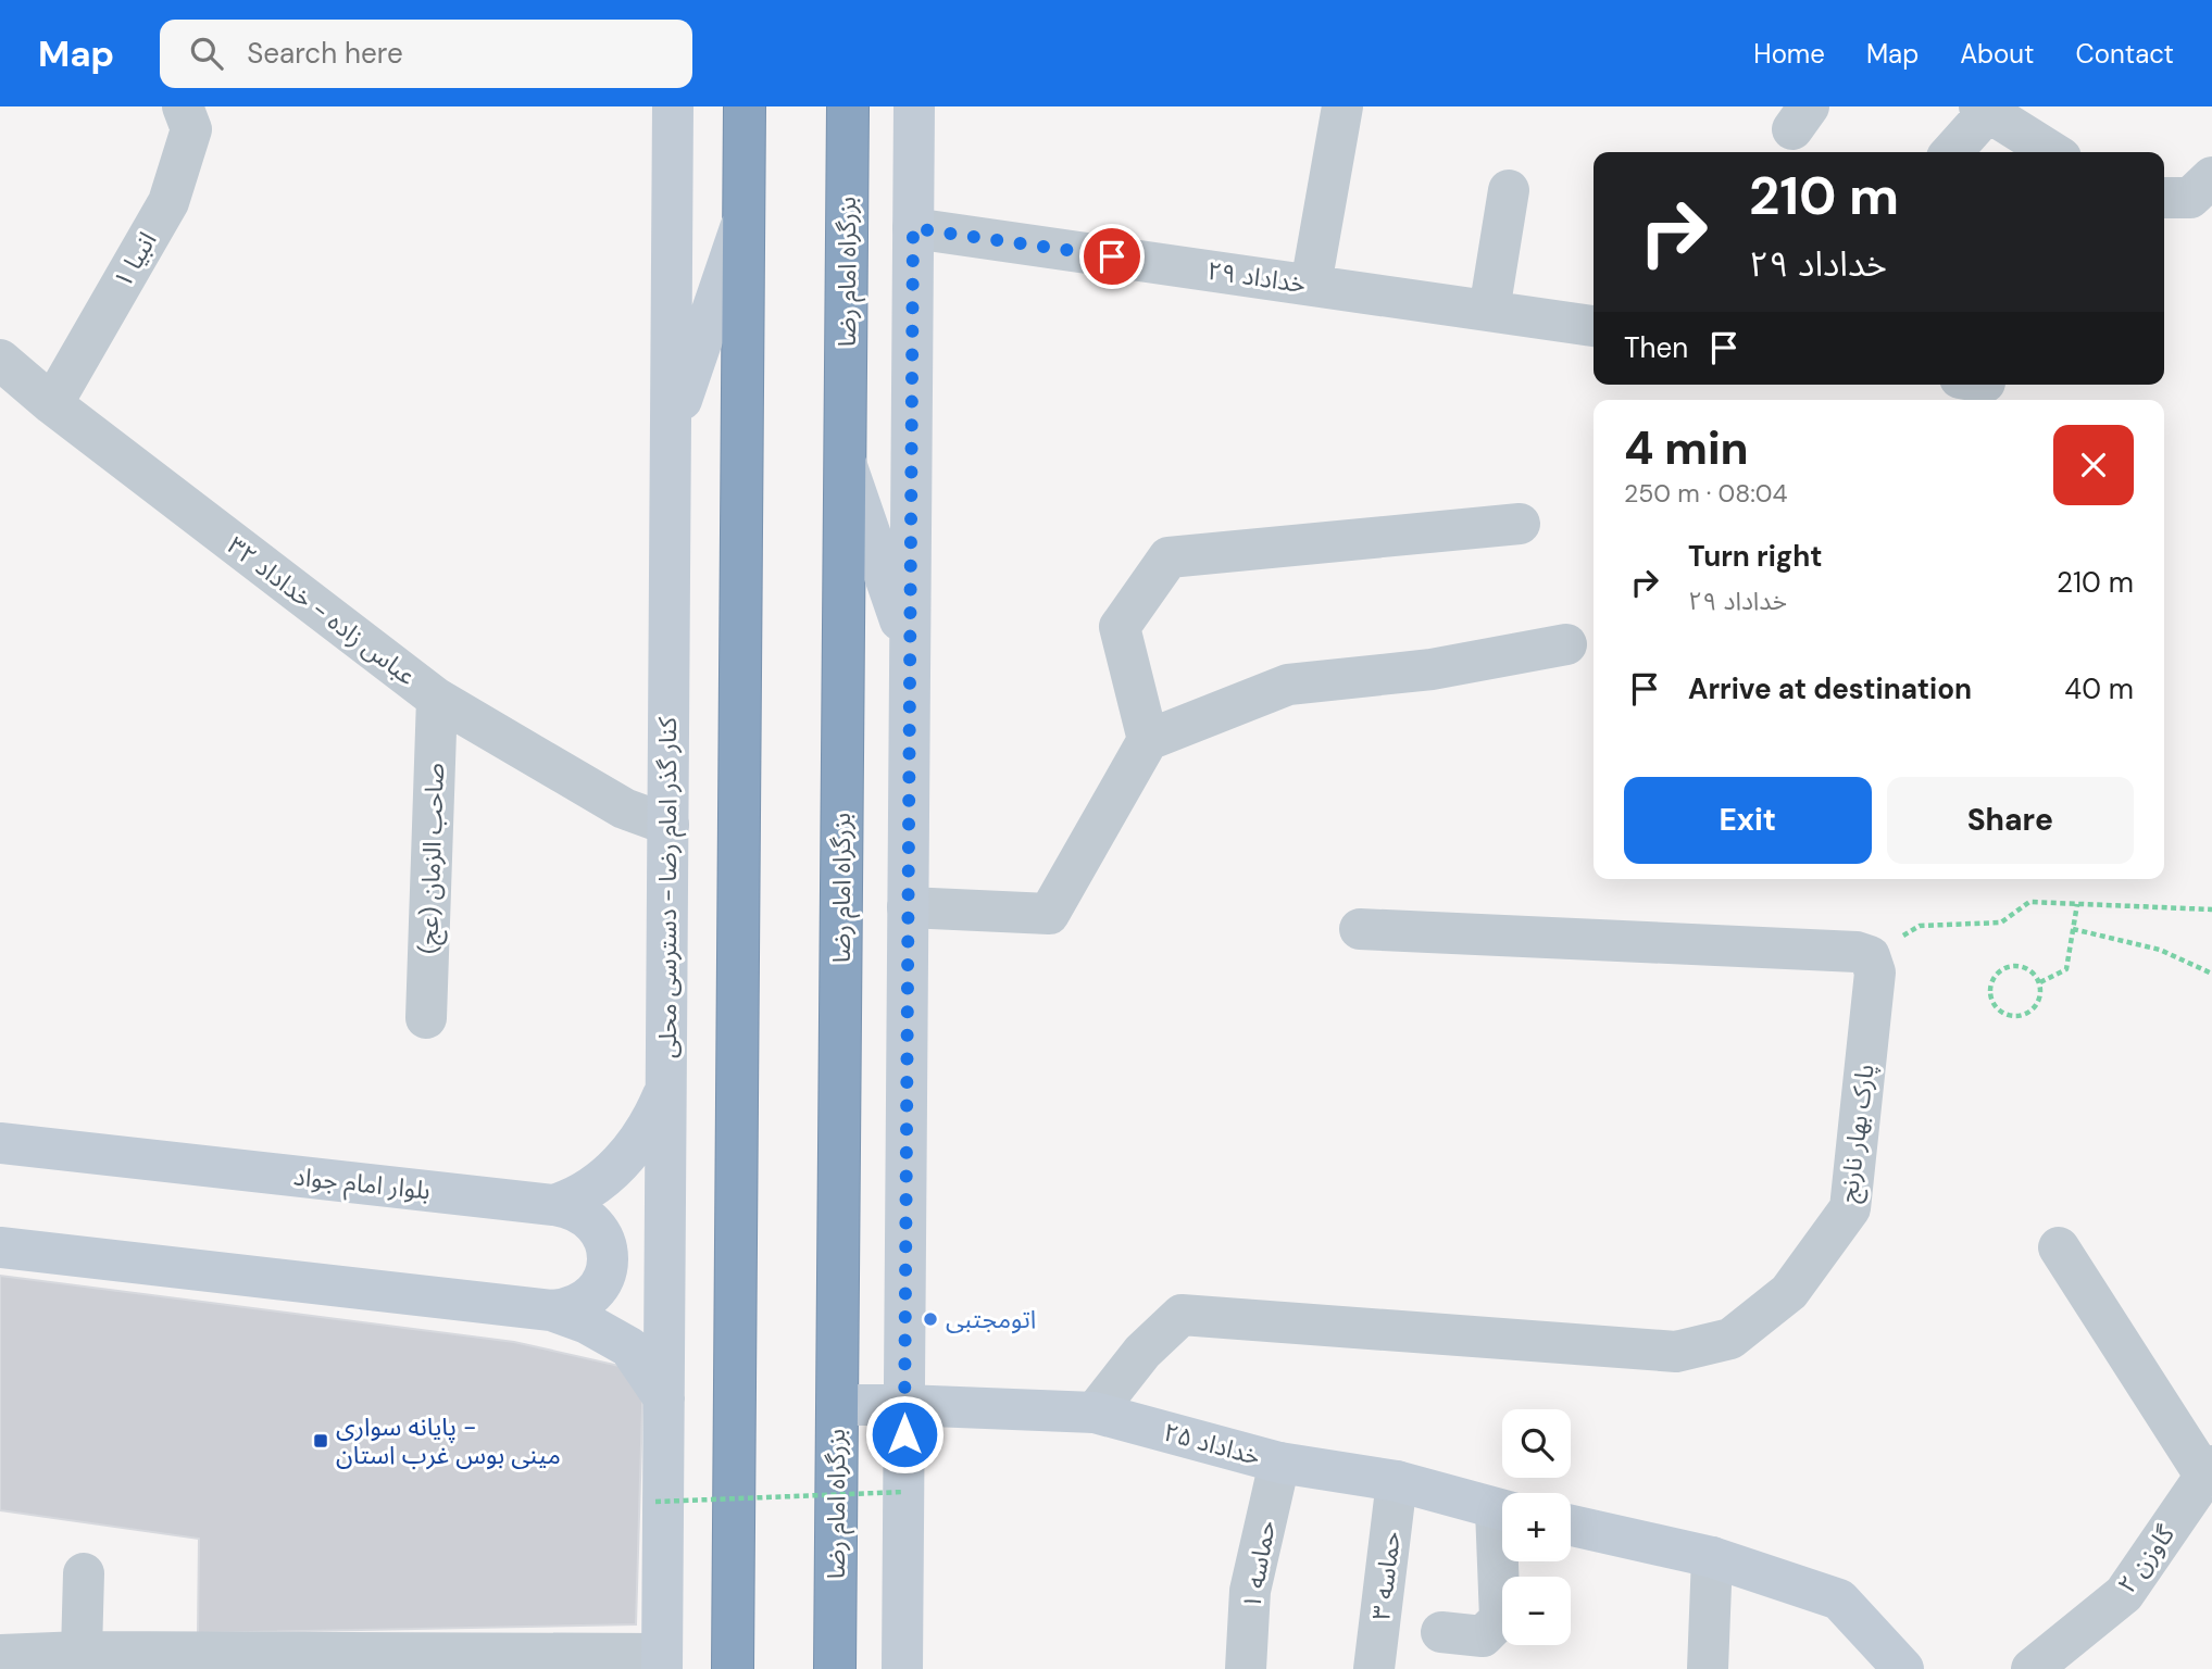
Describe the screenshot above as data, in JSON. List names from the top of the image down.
{
  "streets": {
    "highway": ["بزرگراه امام رضا"],
    "main road": ["کنار گذر امام رضا - دسترسی محلی", "بلوار امام جواد", "خداداد ۲۵"],
    "street": [
      "انبیا ۱",
      "خداداد ۲۹",
      "عباس زاده - خداداد ۳۲",
      "صاحب الزمان (عج)",
      "پارک بهار نارنج",
      "گاوزن ۲",
      "حماسه ۱",
      "حماسه ۳"
    ]
  },
  "crossings": [
    ["انبیا ۱", "عباس زاده - خداداد ۳۲"],
    ["بزرگراه امام رضا", "خداداد ۲۵"],
    ["عباس زاده - خداداد ۳۲", "صاحب الزمان (عج)"],
    ["عباس زاده - خداداد ۳۲", "کنار گذر امام رضا - دسترسی محلی"],
    ["پارک بهار نارنج", "خداداد ۲۵"],
    ["خداداد ۲۵", "حماسه ۱"],
    ["خداداد ۲۵", "حماسه ۳"]
  ],
  "places": {
    "other": ["اتومجتبی"],
    "transit": ["پایانه سواری - مینی بوس غرب استان"]
  },
  "page": {
    "header": "Map",
    "search": "Search here",
    "nav": [
      "Home",
      "Map",
      "About",
      "Contact"
    ],
    "turn": ["210 m", "خداداد ۲۹"],
    "then": "Then",
    "heading": ["4 min", "250 m · 08:04"],
    "list": [
      {
        "name": "Turn right",
        "note": "خداداد ۲۹",
        "value": "210 m"
      },
      {
        "name": "Arrive at destination",
        "value": "40 m"
      }
    ],
    "buttons": ["Exit", "Share"],
    "map_buttons": ["+", "−"]
  }
}
